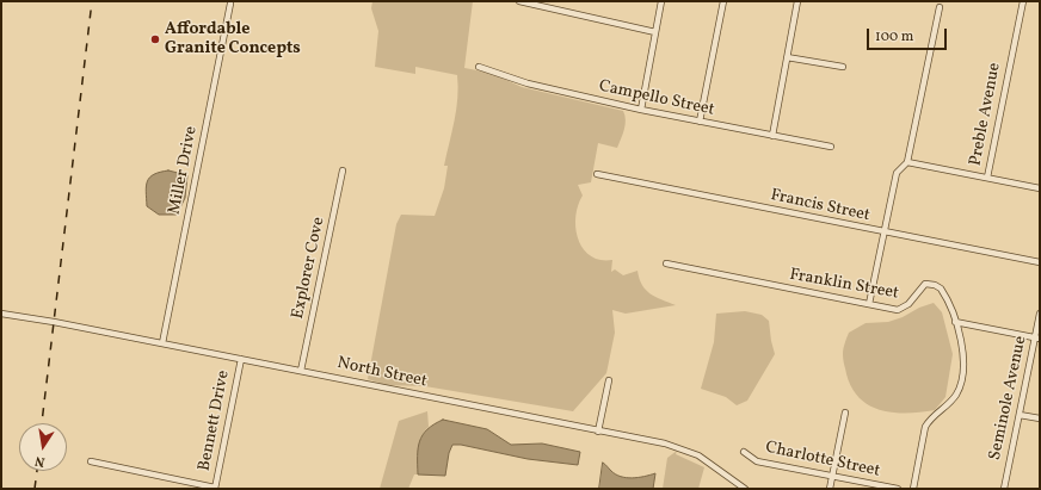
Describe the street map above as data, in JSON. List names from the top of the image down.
{
  "streets": {
    "street": [
      "Campello Street",
      "Preble Avenue",
      "Miller Drive",
      "Francis Street",
      "Explorer Cove",
      "Franklin Street",
      "North Street",
      "Seminole Avenue",
      "Bennett Drive",
      "Charlotte Street"
    ]
  },
  "crossings": [
    ["Miller Drive", "North Street"],
    ["Explorer Cove", "North Street"],
    ["North Street", "Bennett Drive"]
  ],
  "places": ["Affordable Granite Concepts"],
  "scale_bar": "100 m",
  "north": "bottom"
}
